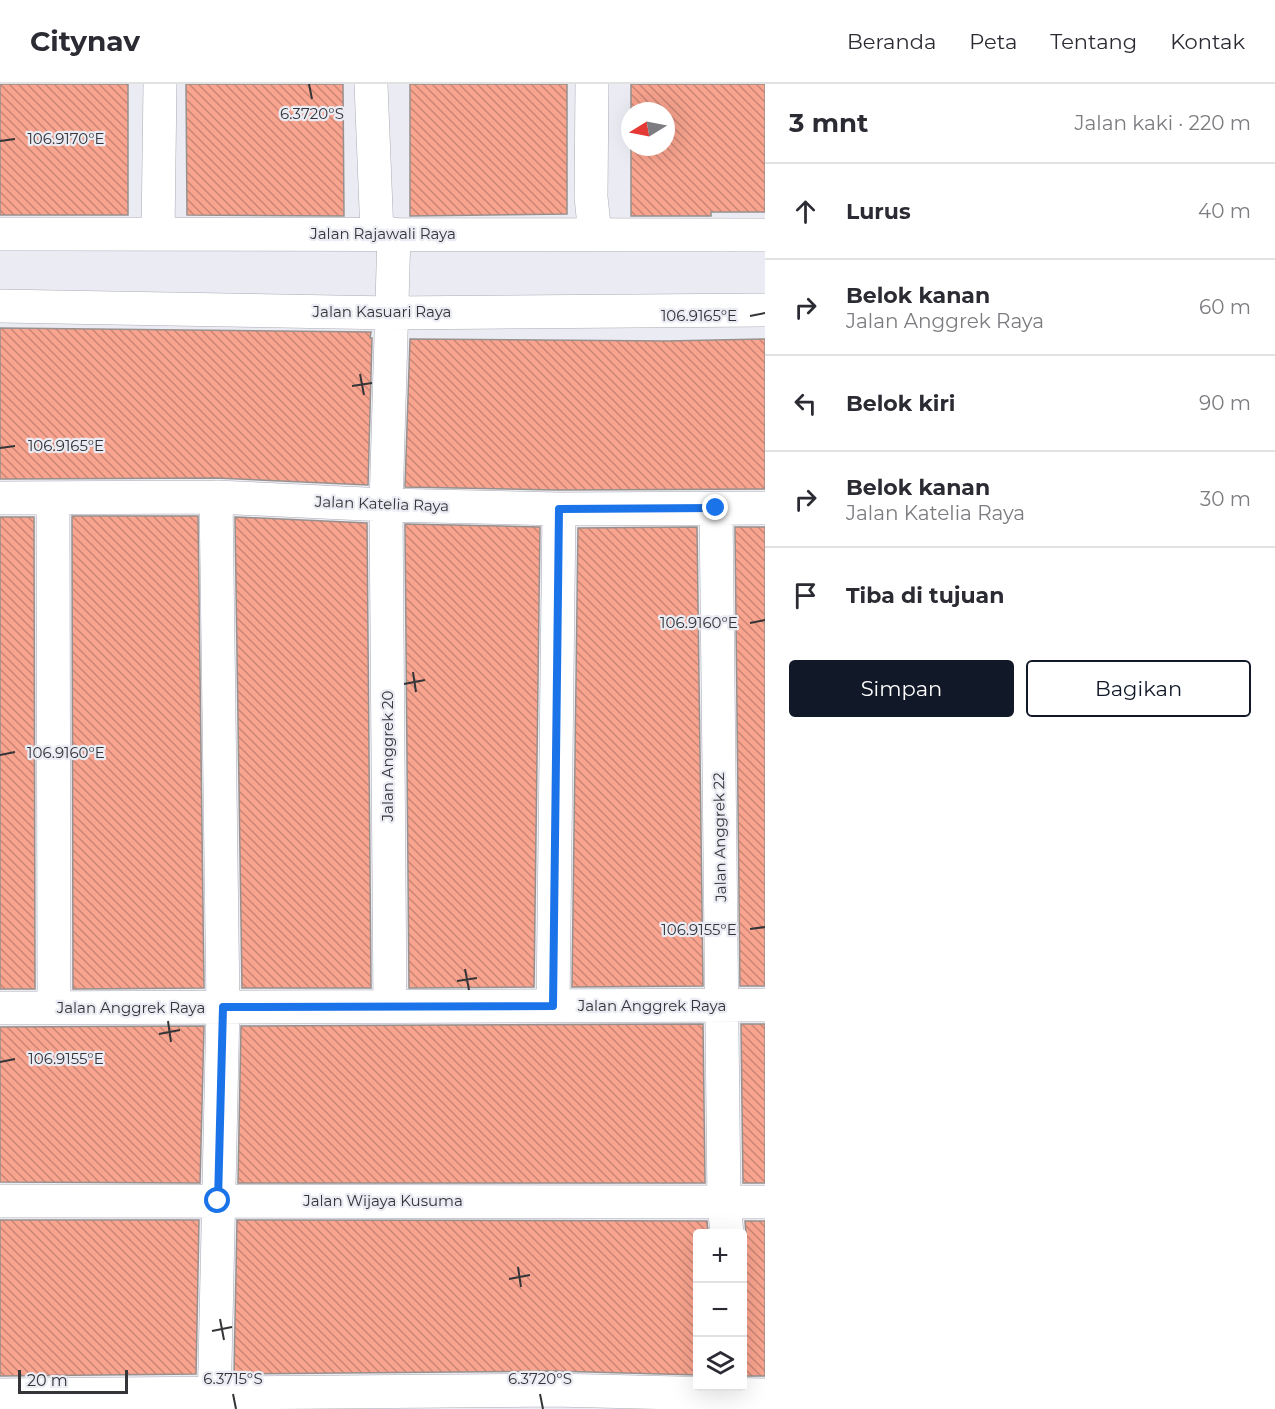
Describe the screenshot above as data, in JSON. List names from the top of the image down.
{
  "streets": {
    "street": [
      "Jalan Rajawali Raya",
      "Jalan Kasuari Raya",
      "Jalan Katelia Raya",
      "Jalan Anggrek 20",
      "Jalan Anggrek 22",
      "Jalan Anggrek Raya",
      "Jalan Wijaya Kusuma"
    ]
  },
  "crossings": [
    ["Jalan Rajawali Raya", "Jalan Anggrek 20"],
    ["Jalan Kasuari Raya", "Jalan Anggrek 20"],
    ["Jalan Katelia Raya", "Jalan Anggrek 20"],
    ["Jalan Katelia Raya", "Jalan Anggrek 22"],
    ["Jalan Anggrek 20", "Jalan Anggrek Raya"],
    ["Jalan Anggrek 22", "Jalan Anggrek Raya"],
    ["Jalan Anggrek 22", "Jalan Wijaya Kusuma"]
  ],
  "scale_bar": "20 m",
  "north": "left",
  "page": {
    "header": "Citynav",
    "nav": [
      "Beranda",
      "Peta",
      "Tentang",
      "Kontak"
    ],
    "heading": ["3 mnt", "Jalan kaki · 220 m"],
    "list": [
      ["Lurus", "40 m"],
      ["Belok kanan", "Jalan Anggrek Raya", "60 m"],
      ["Belok kiri", "90 m"],
      ["Belok kanan", "Jalan Katelia Raya", "30 m"],
      "Tiba di tujuan"
    ],
    "buttons": ["Simpan", "Bagikan"],
    "map_buttons": ["+", "−"],
    "scale": "20 m"
  },
  "coordinates": [
    "6.3720°S",
    "106.9170°E",
    "106.9165°E",
    "106.9160°E",
    "106.9155°E",
    "6.3715°S"
  ]
}
